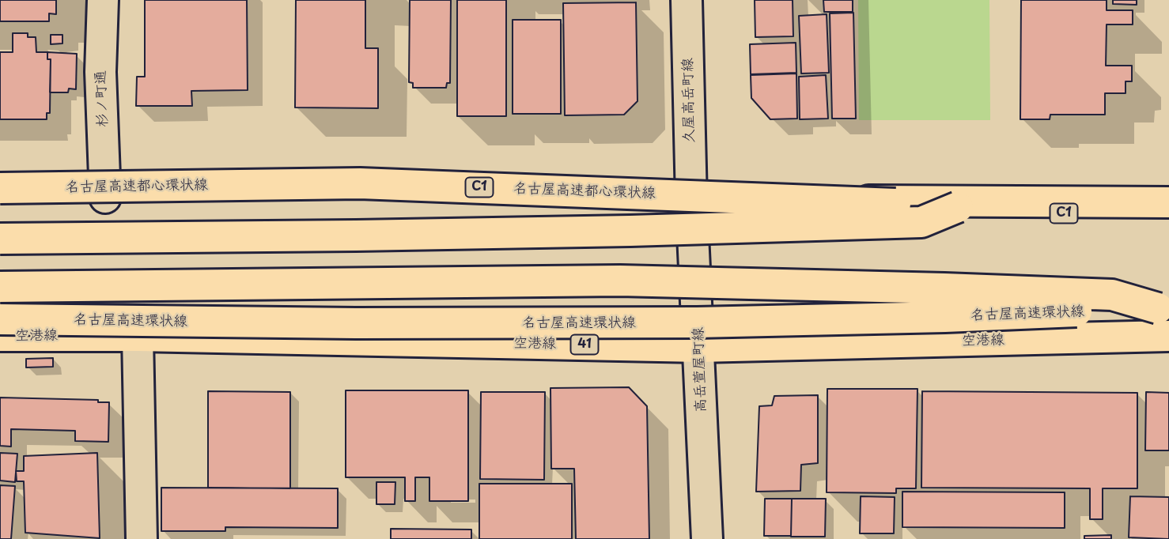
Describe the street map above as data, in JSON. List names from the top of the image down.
{
  "streets": {
    "highway": [
      "名古屋高速都心環状線",
      "C1",
      "名古屋高速環状線",
      "空港線",
      "41"
    ],
    "street": ["杉ノ町通", "久屋高岳町線", "高岳萱屋町線"]
  },
  "crossings": [
    ["久屋高岳町線", "高岳萱屋町線"],
    ["空港線", "高岳萱屋町線"]
  ]
}
